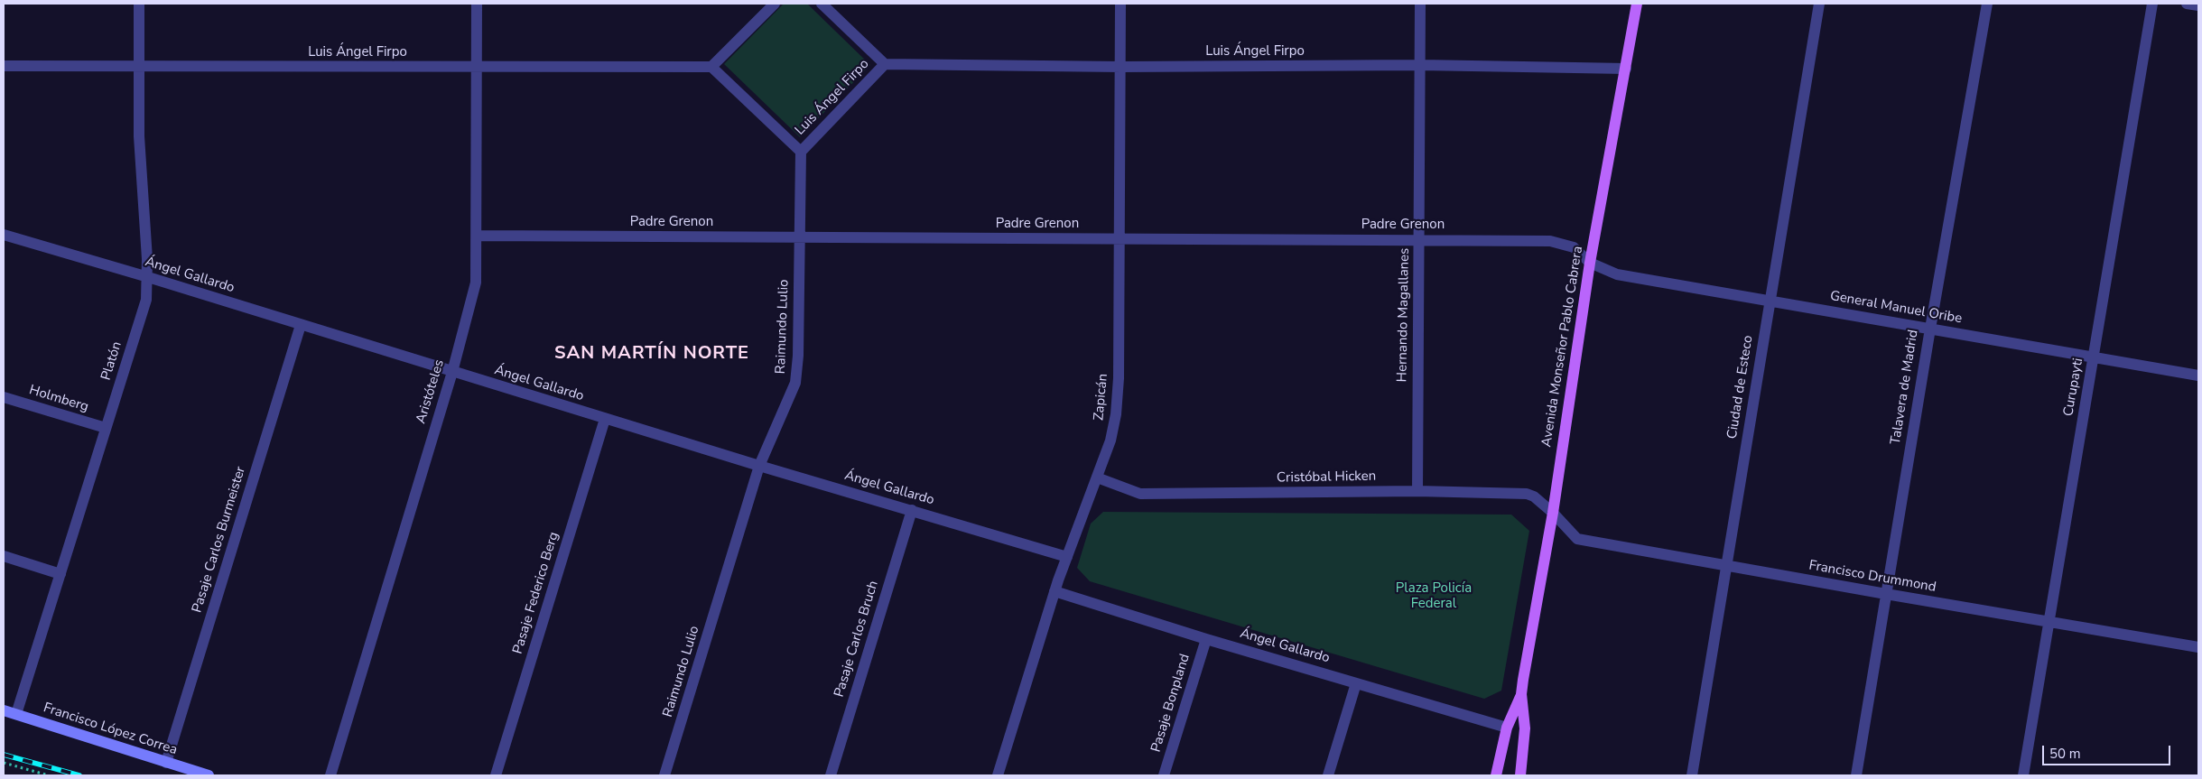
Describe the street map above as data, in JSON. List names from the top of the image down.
{
  "streets": {
    "main road": ["Avenida Monseñor Pablo Cabrera", "Francisco López Correa"],
    "street": [
      "Luis Ángel Firpo",
      "Padre Grenon",
      "Ángel Gallardo",
      "General Manuel Oribe",
      "Hernando Magallanes",
      "Raimundo Lulio",
      "Platón",
      "Ciudad de Esteco",
      "Talavera de Madrid",
      "Curupayti",
      "Aristóteles",
      "Zapicán",
      "Holmberg",
      "Cristóbal Hicken",
      "Pasaje Carlos Burmeister",
      "Francisco Drummond",
      "Pasaje Federico Berg",
      "Pasaje Carlos Bruch",
      "Pasaje Bonpland"
    ]
  },
  "crossings": [
    ["Luis Ángel Firpo", "Hernando Magallanes"],
    ["Luis Ángel Firpo", "Raimundo Lulio"],
    ["Luis Ángel Firpo", "Avenida Monseñor Pablo Cabrera"],
    ["Luis Ángel Firpo", "Platón"],
    ["Luis Ángel Firpo", "Aristóteles"],
    ["Luis Ángel Firpo", "Zapicán"],
    ["Padre Grenon", "General Manuel Oribe"],
    ["Padre Grenon", "Hernando Magallanes"],
    ["Padre Grenon", "Raimundo Lulio"],
    ["Padre Grenon", "Avenida Monseñor Pablo Cabrera"],
    ["Padre Grenon", "Aristóteles"],
    ["Padre Grenon", "Zapicán"],
    ["Ángel Gallardo", "Raimundo Lulio"],
    ["Ángel Gallardo", "Avenida Monseñor Pablo Cabrera"],
    ["Ángel Gallardo", "Platón"],
    ["Ángel Gallardo", "Aristóteles"],
    ["Ángel Gallardo", "Zapicán"],
    ["Ángel Gallardo", "Pasaje Carlos Burmeister"],
    ["Ángel Gallardo", "Pasaje Federico Berg"],
    ["Ángel Gallardo", "Pasaje Carlos Bruch"],
    ["Ángel Gallardo", "Pasaje Bonpland"],
    ["General Manuel Oribe", "Avenida Monseñor Pablo Cabrera"],
    ["General Manuel Oribe", "Ciudad de Esteco"],
    ["General Manuel Oribe", "Talavera de Madrid"],
    ["General Manuel Oribe", "Curupayti"],
    ["Hernando Magallanes", "Cristóbal Hicken"],
    ["Avenida Monseñor Pablo Cabrera", "Cristóbal Hicken"],
    ["Avenida Monseñor Pablo Cabrera", "Francisco Drummond"],
    ["Platón", "Holmberg"],
    ["Platón", "Francisco López Correa"],
    ["Ciudad de Esteco", "Francisco Drummond"],
    ["Talavera de Madrid", "Francisco Drummond"],
    ["Curupayti", "Francisco Drummond"],
    ["Zapicán", "Cristóbal Hicken"],
    ["Cristóbal Hicken", "Francisco Drummond"],
    ["Pasaje Carlos Burmeister", "Francisco López Correa"]
  ],
  "districts": ["SAN MARTÍN NORTE"],
  "parks": ["Plaza Policía Federal"],
  "scale_bar": "50 m"
}
